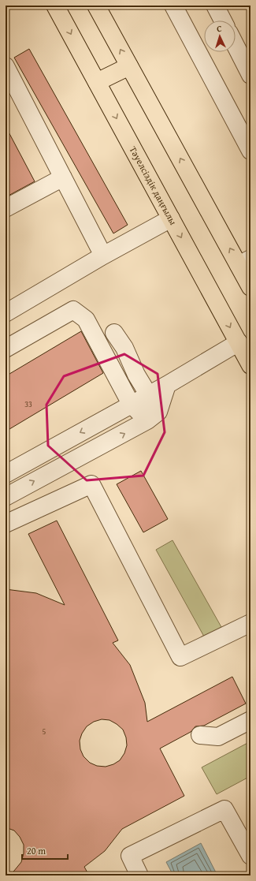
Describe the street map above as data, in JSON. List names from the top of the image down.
{
  "streets": {
    "main road": ["Тәуелсіздік даңғылы"]
  },
  "house_numbers": ["33", "5"],
  "scale_bar": "20 m",
  "north": "top"
}
